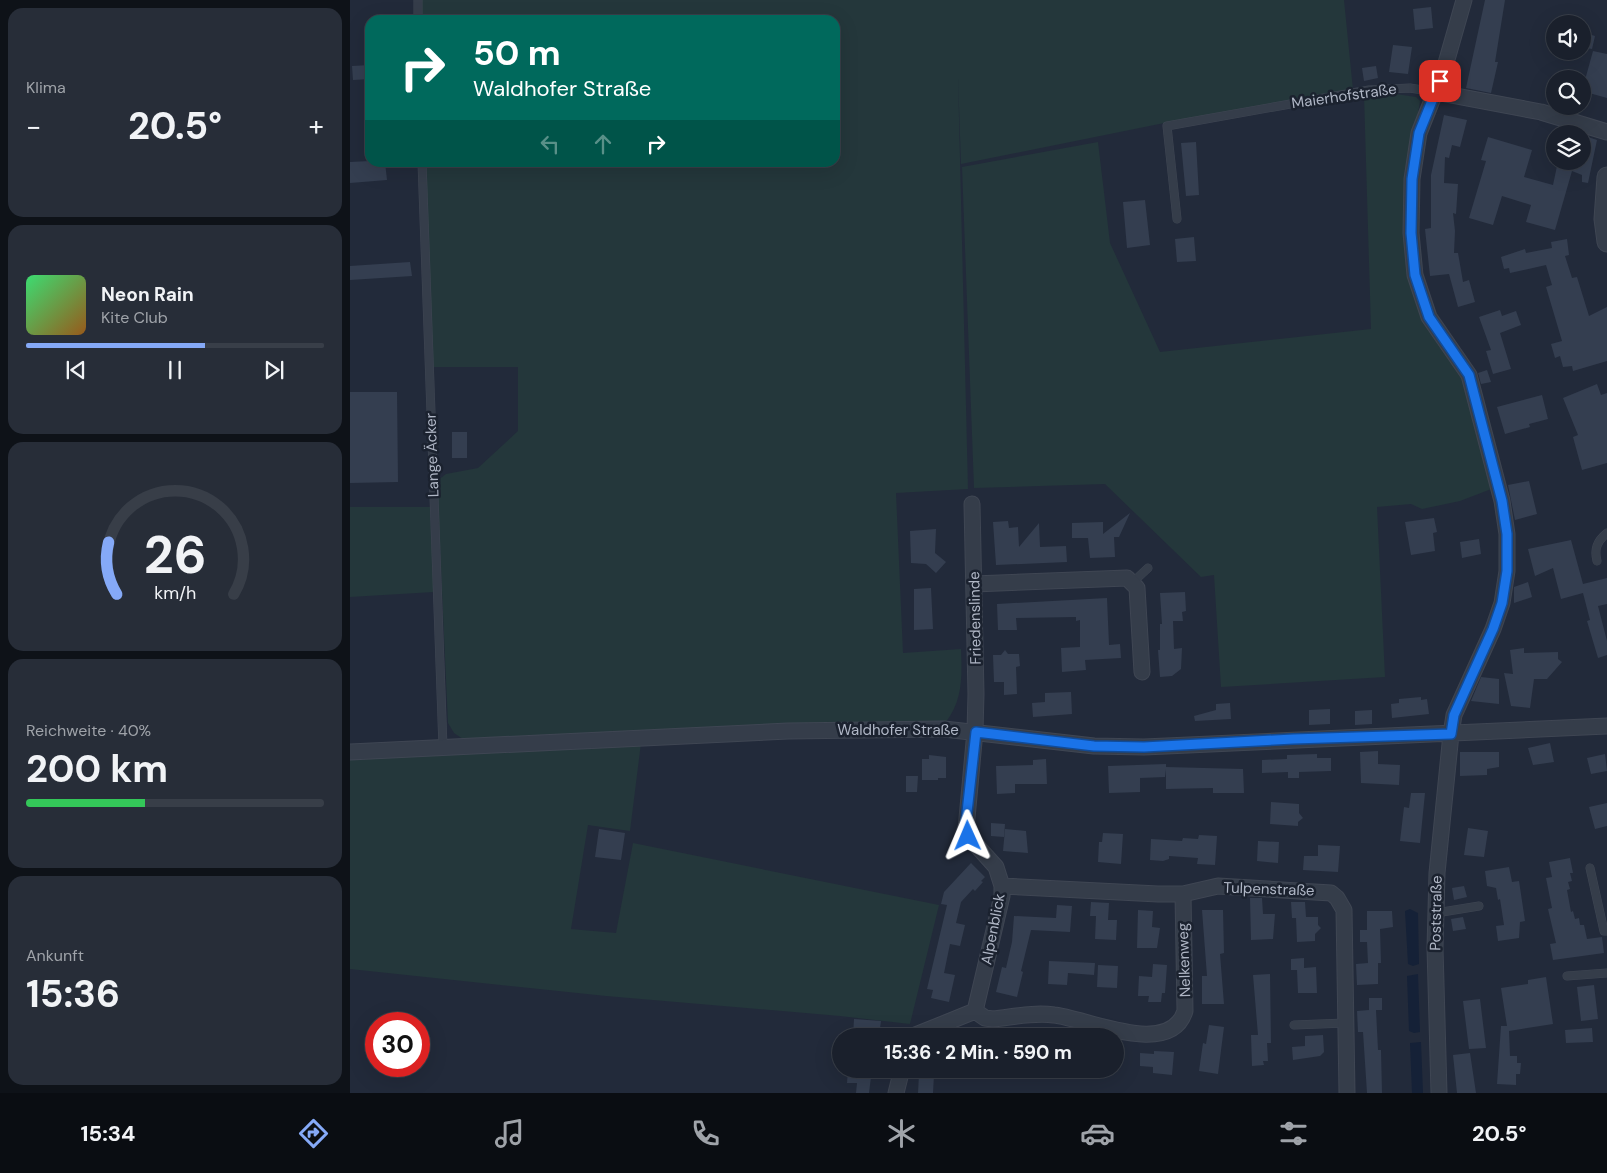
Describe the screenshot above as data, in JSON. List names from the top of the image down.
{
  "streets": {
    "street": [
      "Maierhofstraße",
      "Friedenslinde",
      "Waldhofer Straße",
      "Tulpenstraße",
      "Poststraße",
      "Alpenblick",
      "Nelkenweg"
    ],
    "lane": ["Lange Äcker"]
  },
  "crossings": [
    ["Maierhofstraße", "Poststraße"],
    ["Lange Äcker", "Waldhofer Straße"],
    ["Friedenslinde", "Waldhofer Straße"],
    ["Friedenslinde", "Alpenblick"],
    ["Waldhofer Straße", "Poststraße"],
    ["Waldhofer Straße", "Alpenblick"],
    ["Tulpenstraße", "Alpenblick"],
    ["Tulpenstraße", "Nelkenweg"],
    ["Alpenblick", "Nelkenweg"]
  ],
  "page": {
    "tile": [
      "Klima",
      ["Reichweite · 40%", "200 km"],
      ["Ankunft", "15:36"]
    ],
    "turn": ["50 m", "Waldhofer Straße"],
    "heat": ["−", "20.5°", "+"],
    "song": ["Neon Rain", "Kite Club"],
    "limit": "30",
    "trip": "15:36 · 2 Min. · 590 m",
    "tabs": ["15:34", "20.5°"],
    "gauge": ["26", "km/h"]
  }
}
